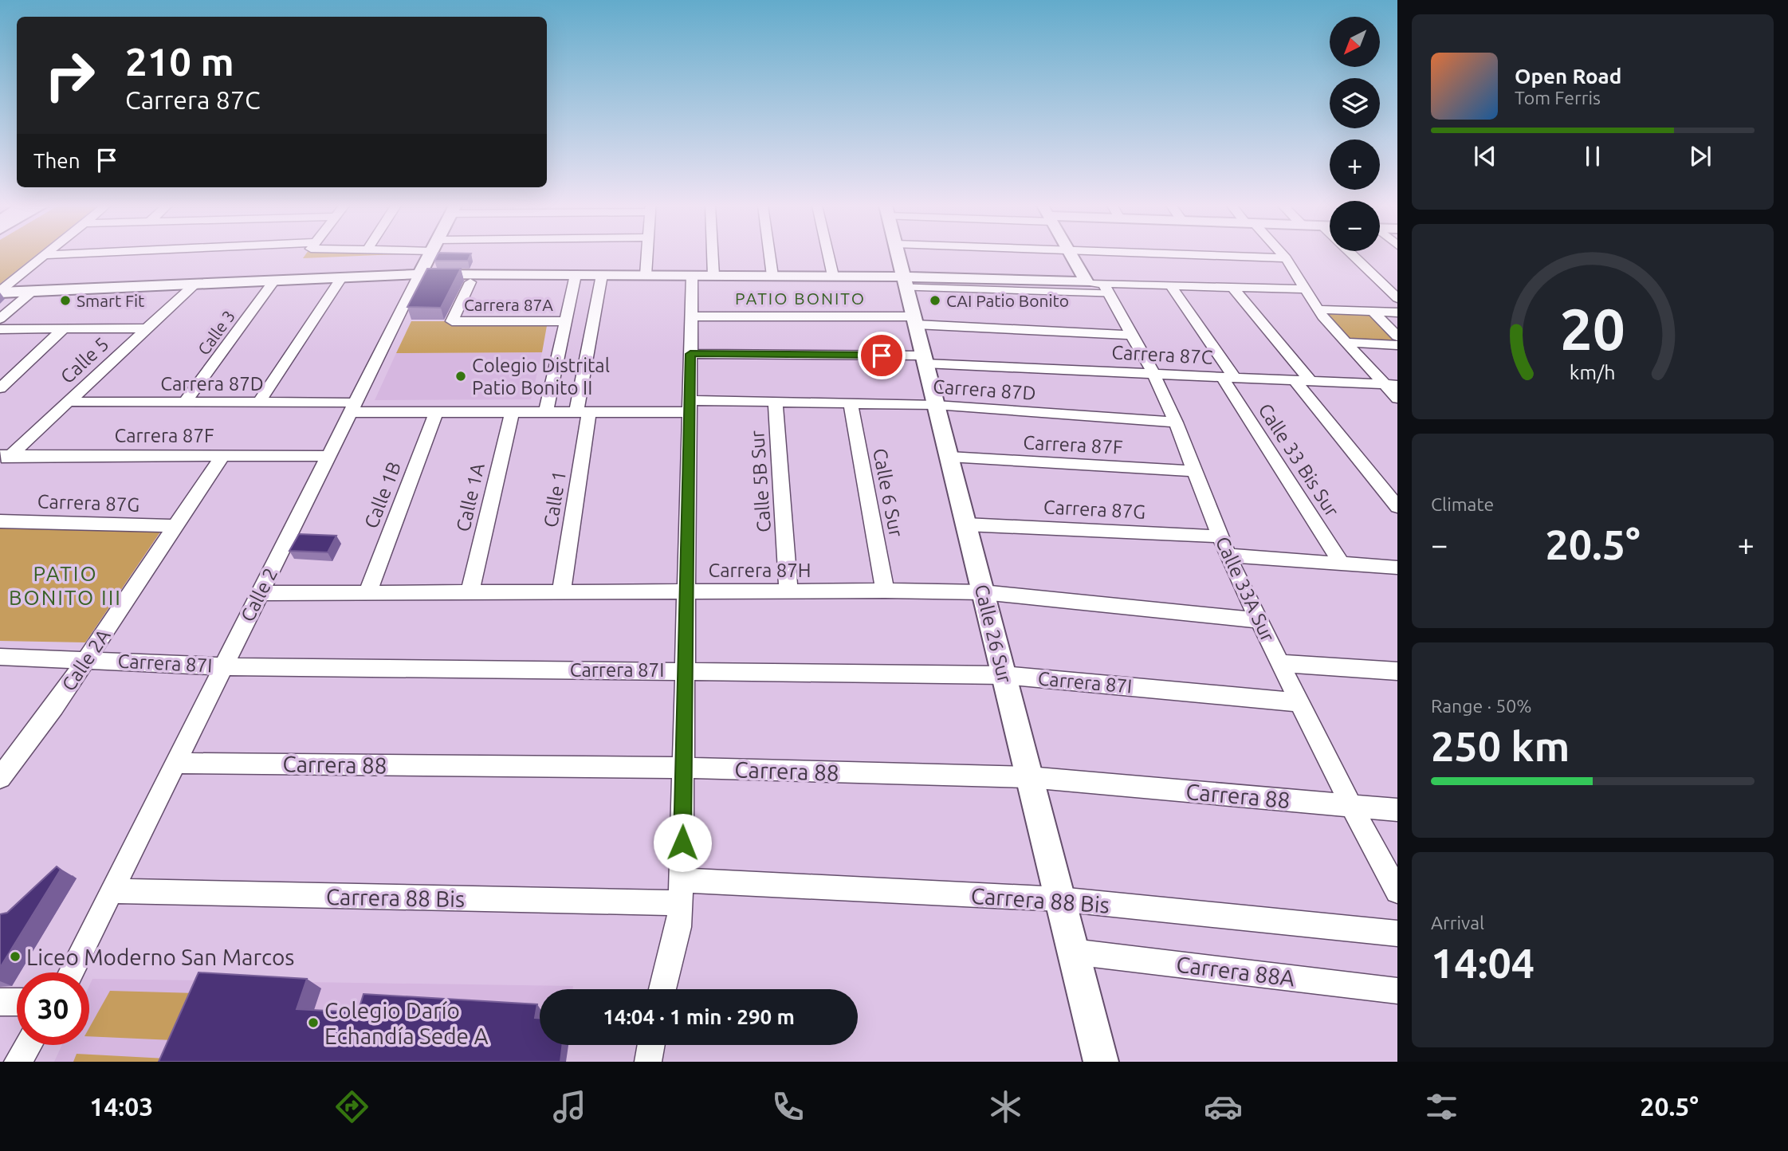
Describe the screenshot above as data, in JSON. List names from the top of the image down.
{
  "streets": {
    "street": [
      "Carrera 87A",
      "Calle 3",
      "Carrera 87C",
      "Calle 5",
      "Carrera 87D",
      "Carrera 87F",
      "Calle 33 Bis Sur",
      "Calle 5B Sur",
      "Calle 6 Sur",
      "Calle 1B",
      "Calle 1A",
      "Calle 1",
      "Carrera 87G",
      "Carrera 87H",
      "Calle 33A Sur",
      "Calle 2",
      "Calle 26 Sur",
      "Calle 2A",
      "Carrera 87I",
      "Carrera 88",
      "Carrera 88 Bis",
      "Carrera 88A"
    ]
  },
  "crossings": [
    ["Calle 3", "Carrera 87D"],
    ["Carrera 87C", "Calle 33 Bis Sur"],
    ["Carrera 87C", "Calle 33A Sur"],
    ["Carrera 87C", "Calle 26 Sur"],
    ["Calle 5", "Carrera 87D"],
    ["Calle 5", "Carrera 87F"],
    ["Carrera 87D", "Calle 5B Sur"],
    ["Carrera 87D", "Calle 6 Sur"],
    ["Carrera 87D", "Calle 1B"],
    ["Carrera 87D", "Calle 1A"],
    ["Carrera 87D", "Calle 1"],
    ["Carrera 87D", "Calle 33A Sur"],
    ["Carrera 87D", "Calle 2"],
    ["Carrera 87D", "Calle 26 Sur"],
    ["Carrera 87F", "Calle 33A Sur"],
    ["Carrera 87F", "Calle 2"],
    ["Carrera 87F", "Calle 26 Sur"],
    ["Carrera 87F", "Calle 2A"],
    ["Calle 5B Sur", "Carrera 87H"],
    ["Calle 6 Sur", "Carrera 87H"],
    ["Calle 1B", "Carrera 87H"],
    ["Calle 1A", "Carrera 87H"],
    ["Calle 1", "Carrera 87H"],
    ["Carrera 87G", "Calle 33A Sur"],
    ["Carrera 87G", "Calle 26 Sur"],
    ["Carrera 87G", "Calle 2A"],
    ["Carrera 87H", "Calle 33A Sur"],
    ["Carrera 87H", "Calle 2"],
    ["Carrera 87H", "Calle 26 Sur"],
    ["Calle 33A Sur", "Carrera 87I"],
    ["Calle 33A Sur", "Carrera 88"],
    ["Calle 2", "Carrera 87I"],
    ["Calle 2", "Carrera 88"],
    ["Calle 2", "Carrera 88 Bis"],
    ["Calle 26 Sur", "Carrera 87I"],
    ["Calle 26 Sur", "Carrera 88"],
    ["Calle 26 Sur", "Carrera 88 Bis"],
    ["Calle 26 Sur", "Carrera 88A"],
    ["Calle 2A", "Carrera 87I"]
  ],
  "districts": ["PATIO BONITO", "PATIO BONITO III"],
  "places": [
    "Smart Fit",
    "CAI Patio Bonito",
    "Colegio Distrital Patio Bonito II",
    "Liceo Moderno San Marcos",
    "Colegio Darío Echandía Sede A"
  ],
  "north": "bottom left",
  "page": {
    "map_buttons": ["+", "−"],
    "turn": ["210 m", "Carrera 87C"],
    "song": ["Open Road", "Tom Ferris"],
    "then": "Then",
    "tile": [
      "Climate",
      ["Range · 50%", "250 km"],
      ["Arrival", "14:04"]
    ],
    "heat": ["−", "20.5°", "+"],
    "limit": "30",
    "trip": "14:04 · 1 min · 290 m",
    "tabs": ["14:03", "20.5°"],
    "gauge": ["20", "km/h"]
  }
}
